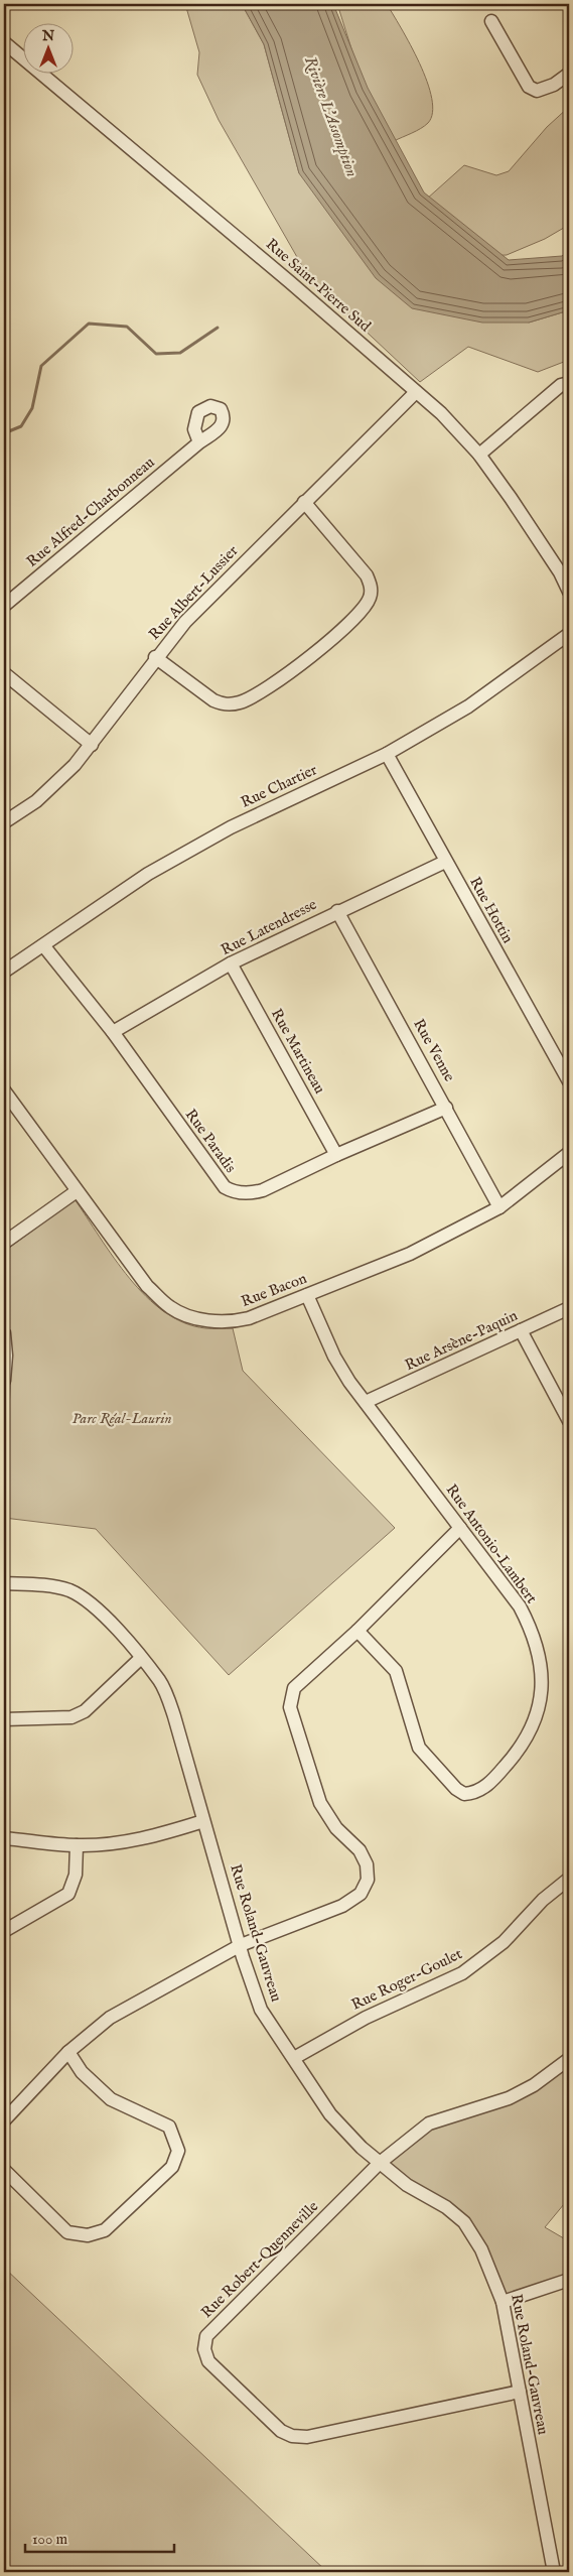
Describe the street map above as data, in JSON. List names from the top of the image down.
{
  "streets": {
    "street": [
      "Rue Saint-Pierre Sud",
      "Rue Alfred-Charbonneau",
      "Rue Albert-Lussier",
      "Rue Chartier",
      "Rue Hottin",
      "Rue Latendresse",
      "Rue Venne",
      "Rue Martineau",
      "Rue Paradis",
      "Rue Bacon",
      "Rue Arsène-Paquin",
      "Rue Antonio-Lambert",
      "Rue Roland-Gauvreau",
      "Rue Roger-Goulet",
      "Rue Robert-Quenneville"
    ]
  },
  "crossings": [
    ["Rue Saint-Pierre Sud", "Rue Albert-Lussier"],
    ["Rue Chartier", "Rue Hottin"],
    ["Rue Chartier", "Rue Paradis"],
    ["Rue Hottin", "Rue Latendresse"],
    ["Rue Latendresse", "Rue Venne"],
    ["Rue Latendresse", "Rue Martineau"],
    ["Rue Latendresse", "Rue Paradis"],
    ["Rue Venne", "Rue Paradis"],
    ["Rue Venne", "Rue Bacon"],
    ["Rue Martineau", "Rue Paradis"],
    ["Rue Bacon", "Rue Antonio-Lambert"],
    ["Rue Arsène-Paquin", "Rue Antonio-Lambert"],
    ["Rue Roland-Gauvreau", "Rue Roger-Goulet"],
    ["Rue Roland-Gauvreau", "Rue Robert-Quenneville"]
  ],
  "water": ["Rivière L'Assomption"],
  "parks": ["Parc Réal-Laurin"],
  "scale_bar": "100 m",
  "north": "top"
}
